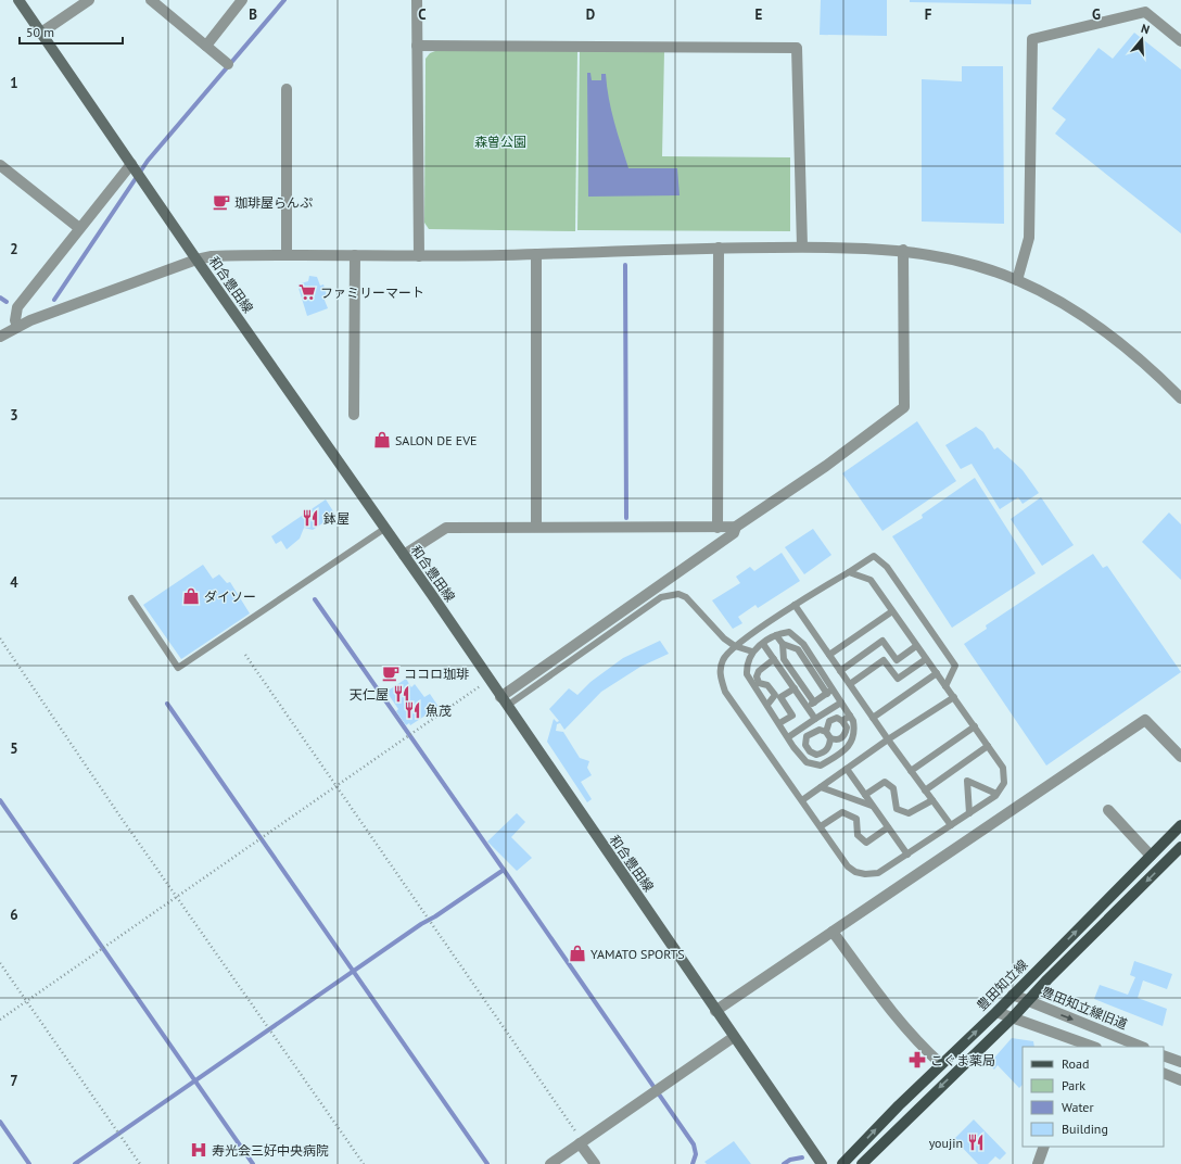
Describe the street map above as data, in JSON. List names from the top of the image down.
{
  "streets": {
    "main road": ["和合豊田線", "豊田知立線"],
    "street": ["豊田知立線旧道"]
  },
  "crossings": [
    ["豊田知立線", "豊田知立線旧道"]
  ],
  "parks": ["森曽公園"],
  "places": {
    "cafe": ["珈琲屋らんぷ", "ココロ珈琲"],
    "supermarket": ["ファミリーマート"],
    "shop": ["SALON DE EVE", "ダイソー", "YAMATO SPORTS"],
    "restaurant": [
      "鉢屋",
      "天仁屋",
      "魚茂",
      "youjin"
    ],
    "pharmacy": ["こぐま薬局"],
    "hospital": ["寿光会三好中央病院"]
  },
  "legend": [
    "Road",
    "Park",
    "Water",
    "Building"
  ],
  "scale_bar": "50 m",
  "north": "top",
  "grid": {
    "columns": [
      "B",
      "C",
      "D",
      "E",
      "F",
      "G"
    ],
    "rows": [
      "1",
      "2",
      "3",
      "4",
      "5",
      "6",
      "7"
    ]
  }
}
